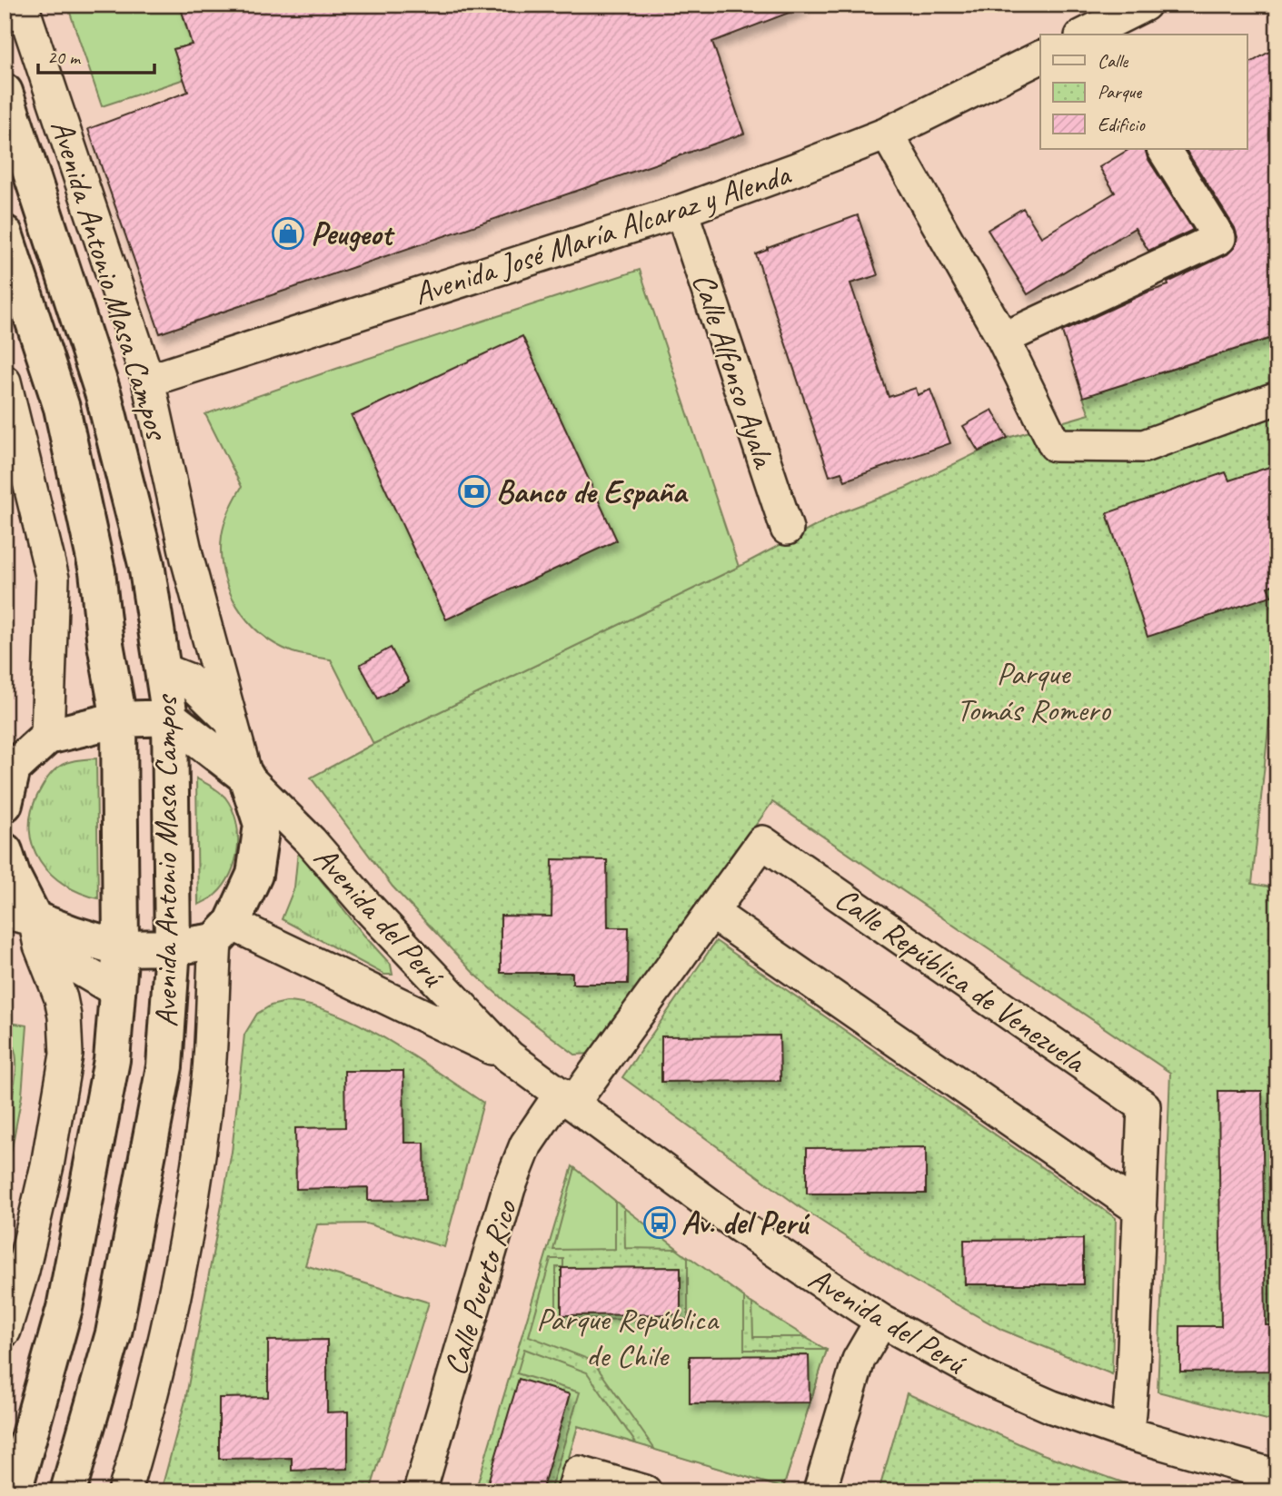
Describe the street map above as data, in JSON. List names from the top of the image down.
{
  "streets": {
    "highway": ["Avenida Antonio Masa Campos"],
    "street": [
      "Avenida José María Alcaraz y Alenda",
      "Calle Alfonso Ayala",
      "Avenida del Perú",
      "Calle República de Venezuela",
      "Calle Puerto Rico"
    ]
  },
  "crossings": [
    ["Avenida José María Alcaraz y Alenda", "Avenida Antonio Masa Campos"],
    ["Avenida José María Alcaraz y Alenda", "Calle Alfonso Ayala"],
    ["Avenida Antonio Masa Campos", "Avenida del Perú"],
    ["Avenida del Perú", "Calle República de Venezuela"],
    ["Avenida del Perú", "Calle Puerto Rico"],
    ["Calle República de Venezuela", "Calle Puerto Rico"]
  ],
  "parks": ["Parque Tomás Romero", "Parque República de Chile"],
  "places": {
    "shop": ["Peugeot"],
    "bank": ["Banco de España"],
    "bus stop": ["Av. del Perú"]
  },
  "legend": ["Calle", "Parque", "Edificio"],
  "scale_bar": "20 m"
}
